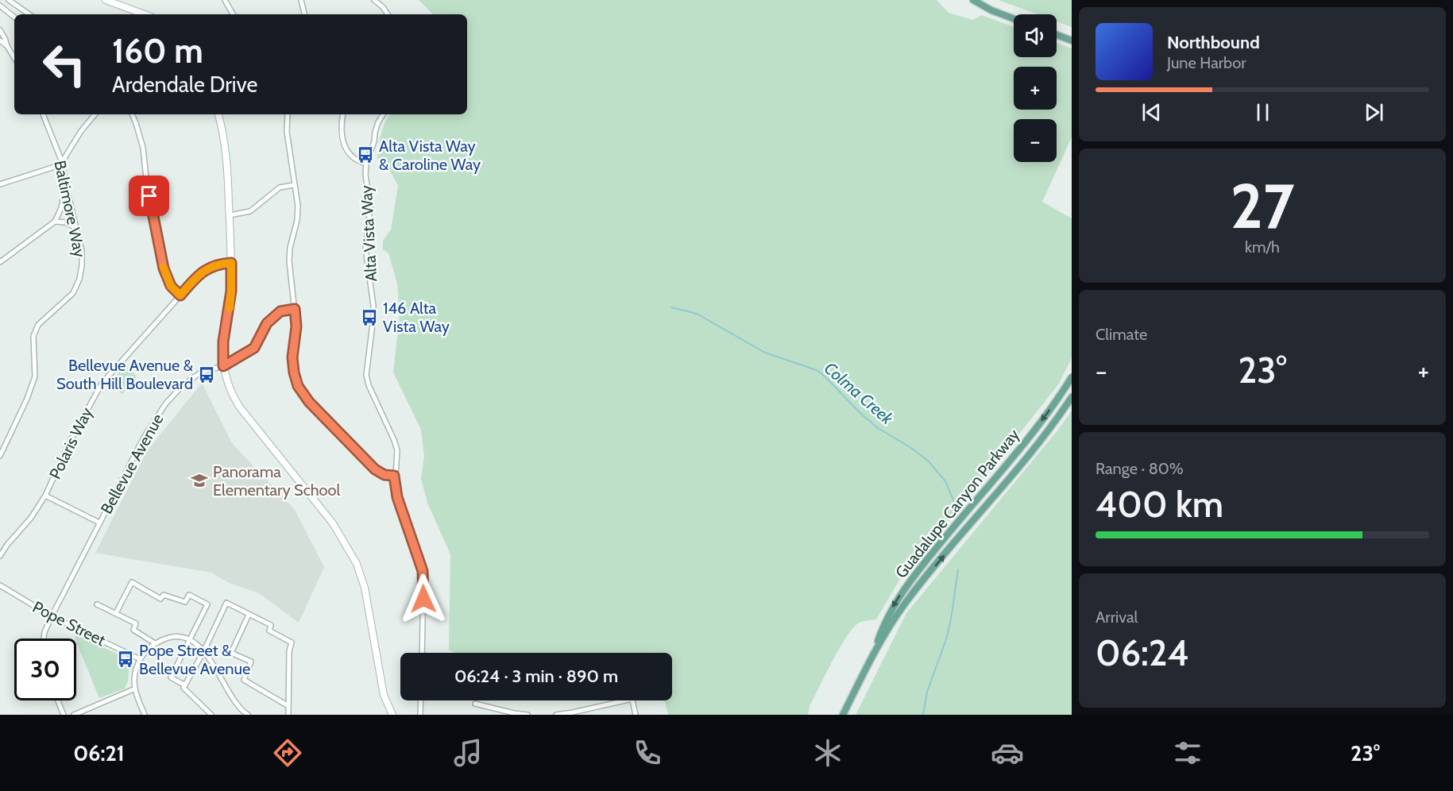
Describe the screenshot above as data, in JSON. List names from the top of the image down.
{
  "streets": {
    "main road": ["Guadalupe Canyon Parkway"],
    "street": [
      "Baltimore Way",
      "Alta Vista Way",
      "Polaris Way",
      "Bellevue Avenue",
      "Pope Street"
    ]
  },
  "crossings": [
    ["Bellevue Avenue", "Pope Street"]
  ],
  "water": ["Colma Creek"],
  "places": {
    "bus stop": [
      "Alta Vista Way & Caroline Way",
      "146 Alta Vista Way",
      "Bellevue Avenue & South Hill Boulevard",
      "Pope Street & Bellevue Avenue"
    ],
    "school or university": ["Panorama Elementary School"]
  },
  "page": {
    "map_buttons": ["+", "−"],
    "turn": ["160 m", "Ardendale Drive"],
    "song": ["Northbound", "June Harbor"],
    "tile": [
      ["27", "km/h"],
      "Climate",
      ["Range · 80%", "400 km"],
      ["Arrival", "06:24"]
    ],
    "heat": ["−", "23°", "+"],
    "limit": "30",
    "trip": "06:24 · 3 min · 890 m",
    "tabs": ["06:21", "23°"]
  }
}
